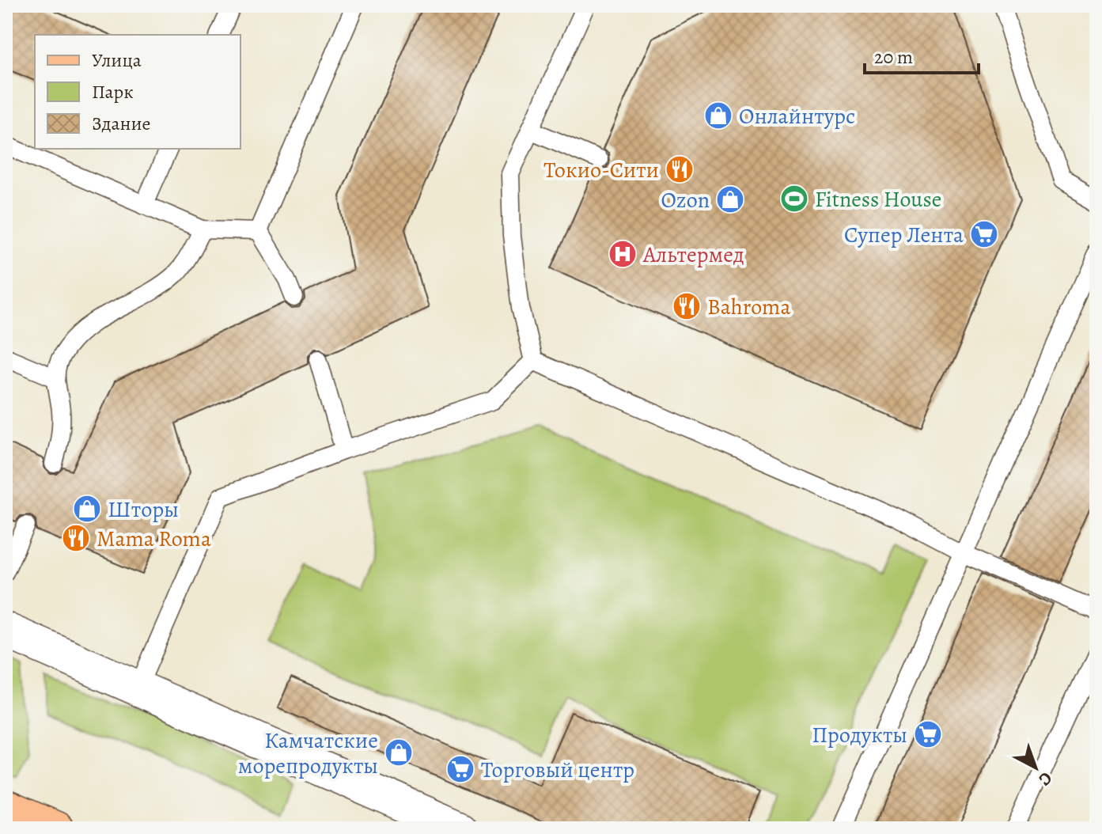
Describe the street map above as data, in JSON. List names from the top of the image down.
{
  "places": {
    "shop": [
      "Онлайнтурс",
      "Ozon",
      "Шторы",
      "Камчатские морепродукты"
    ],
    "restaurant": ["Токио-Сити", "Bahroma", "Mama Roma"],
    "sports": ["Fitness House"],
    "supermarket": ["Супер Лента", "Продукты", "Торговый центр"],
    "hospital": ["Альтермед"]
  },
  "legend": ["Улица", "Парк", "Здание"],
  "scale_bar": "20 m",
  "north": "bottom right"
}
